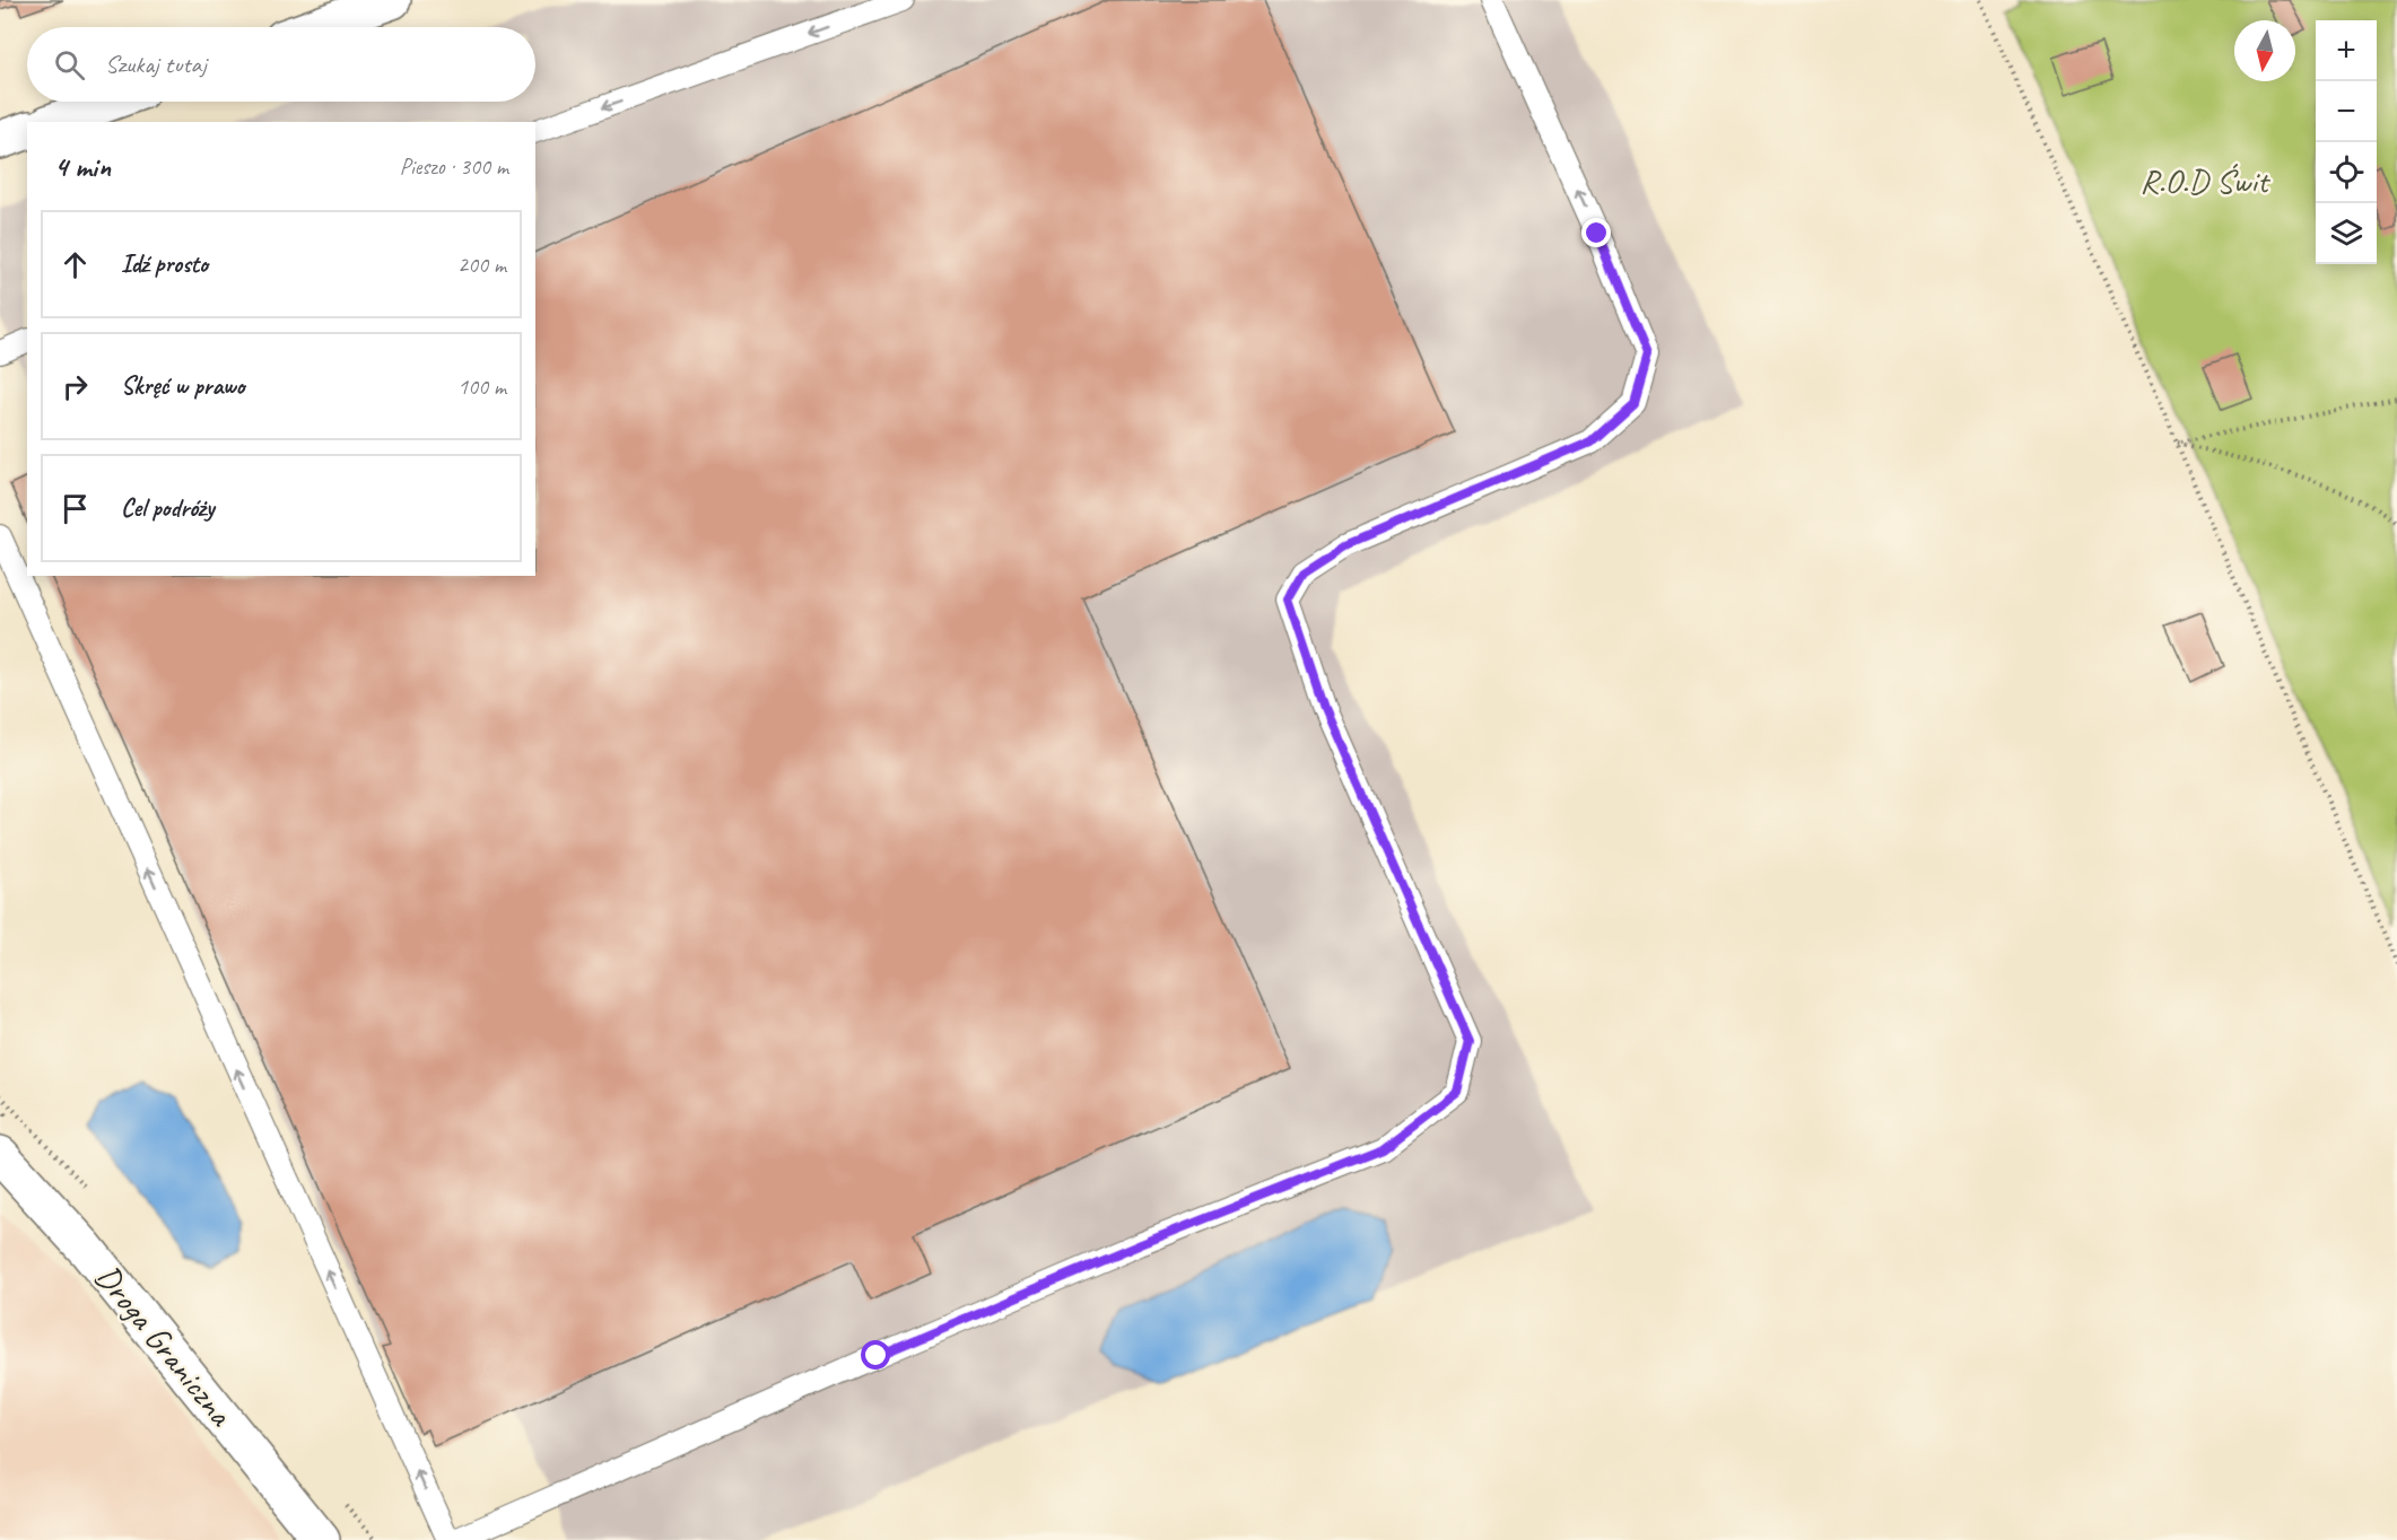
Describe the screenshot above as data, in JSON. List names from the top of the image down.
{
  "streets": {
    "street": ["Droga Graniczna"]
  },
  "parks": ["R.O.D Świt"],
  "north": "bottom",
  "page": {
    "map_buttons": ["+", "−"],
    "search": "Szukaj tutaj",
    "heading": ["4 min", "Pieszo · 300 m"],
    "list": [
      ["Idź prosto", "200 m"],
      ["Skręć w prawo", "100 m"],
      "Cel podróży"
    ]
  }
}
